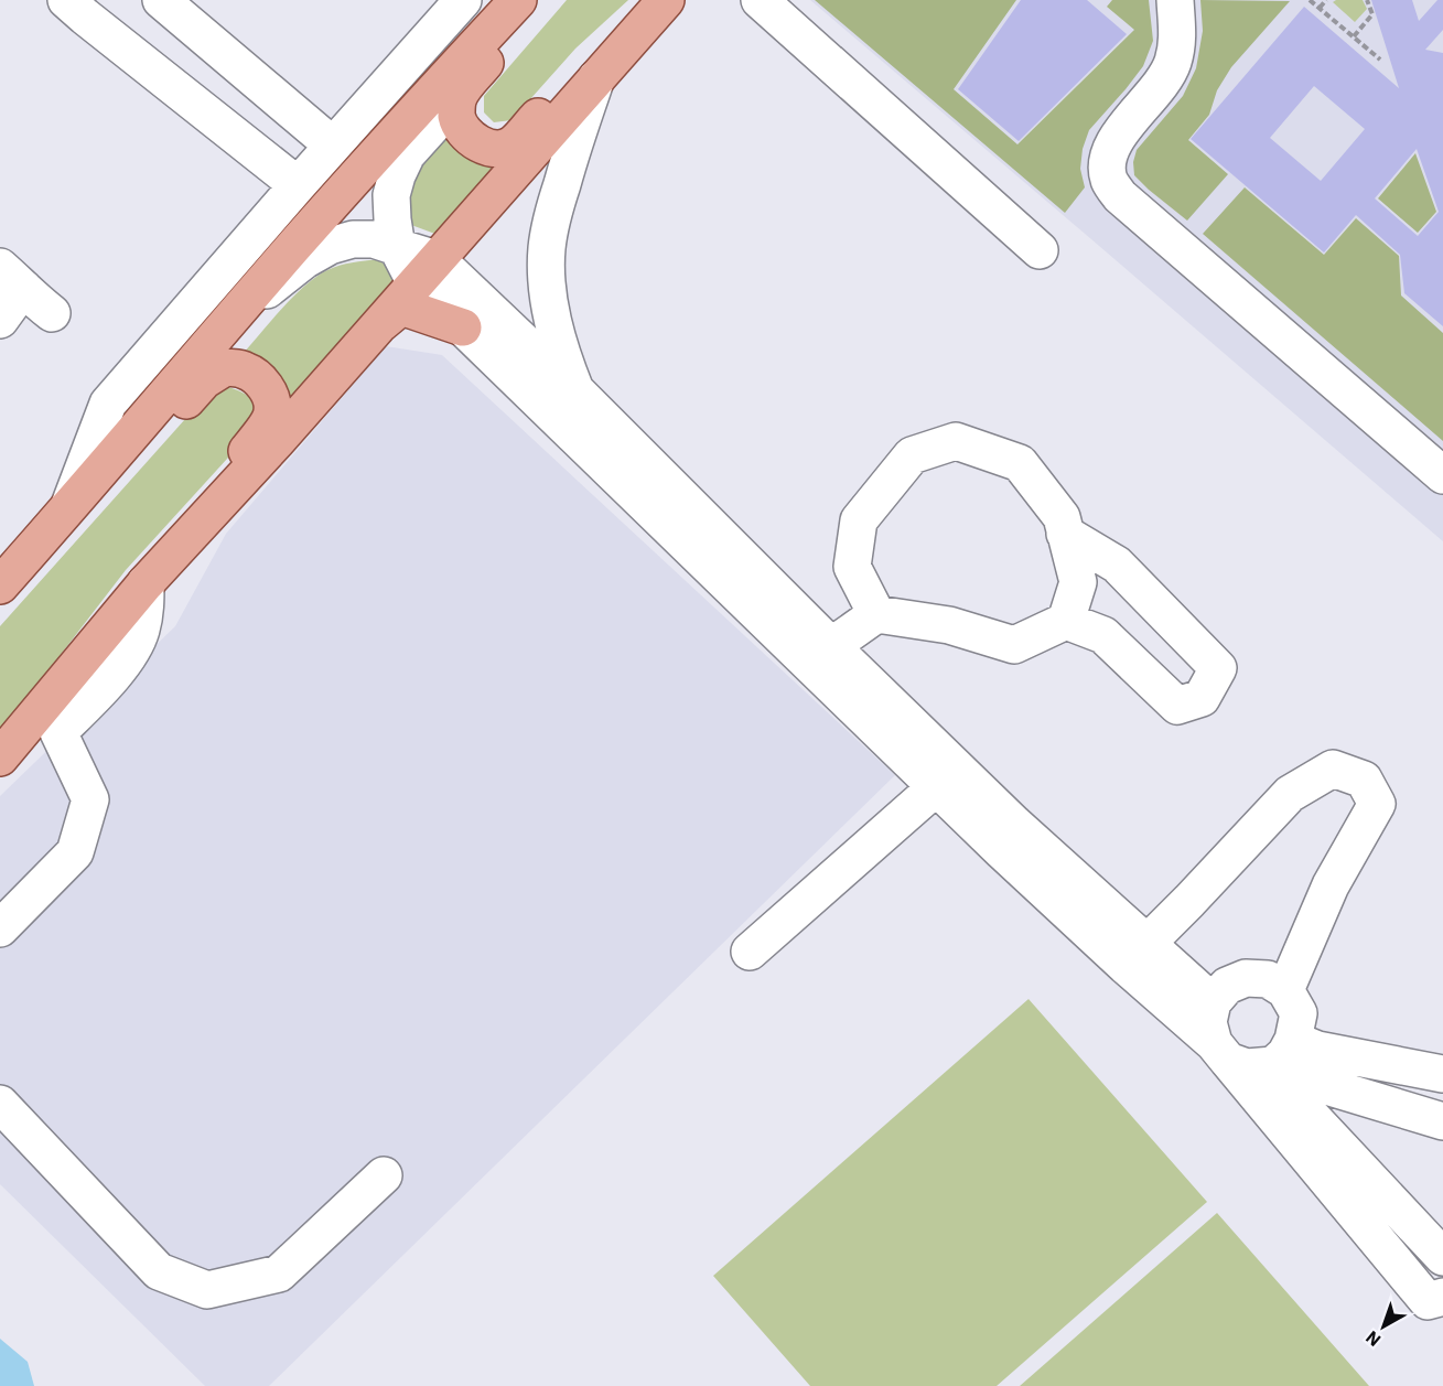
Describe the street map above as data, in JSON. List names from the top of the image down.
{
  "north": "bottom left"
}
